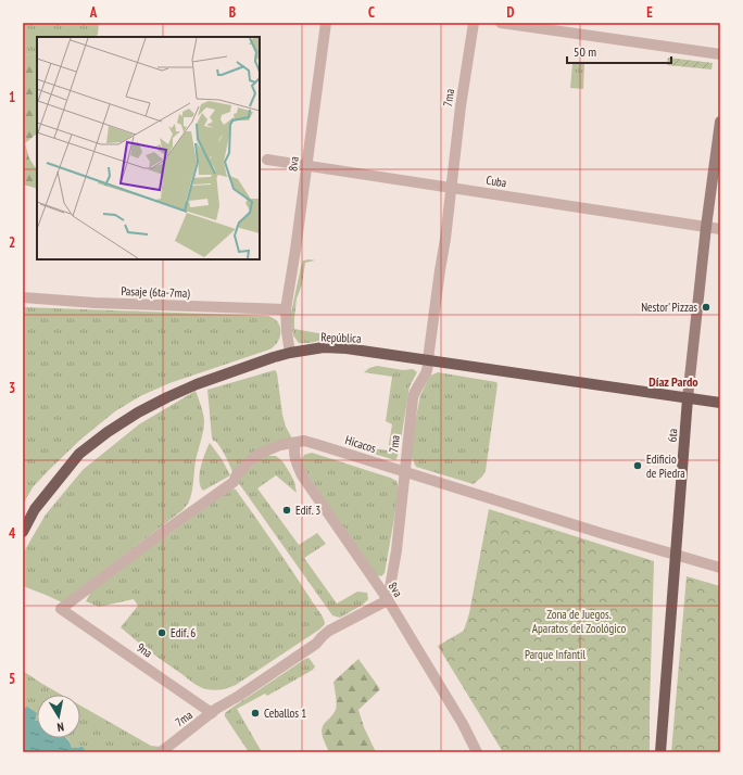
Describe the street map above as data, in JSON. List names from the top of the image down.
{
  "streets": {
    "main road": ["República", "6ta"],
    "street": [
      "7ma",
      "8va",
      "Cuba",
      "Pasaje (6ta-7ma)",
      "Hicacos",
      "9na"
    ]
  },
  "crossings": [
    ["7ma", "8va"],
    ["7ma", "Cuba"],
    ["7ma", "República"],
    ["7ma", "Hicacos"],
    ["7ma", "9na"],
    ["8va", "Cuba"],
    ["8va", "Pasaje (6ta-7ma)"],
    ["8va", "República"],
    ["8va", "Hicacos"],
    ["Cuba", "6ta"],
    ["República", "6ta"],
    ["6ta", "Hicacos"],
    ["Hicacos", "9na"]
  ],
  "districts": ["Díaz Pardo"],
  "parks": ["Zona de Juegos. Aparatos del Zoológico", "Parque Infantil"],
  "places": [
    "Nestor' Pizzas",
    "Edificio de Piedra",
    "Edif. 3",
    "Edif. 6",
    "Ceballos 1"
  ],
  "scale_bar": "50 m",
  "north": "bottom",
  "grid": {
    "columns": [
      "A",
      "B",
      "C",
      "D",
      "E"
    ],
    "rows": [
      "1",
      "2",
      "3",
      "4",
      "5"
    ]
  }
}
